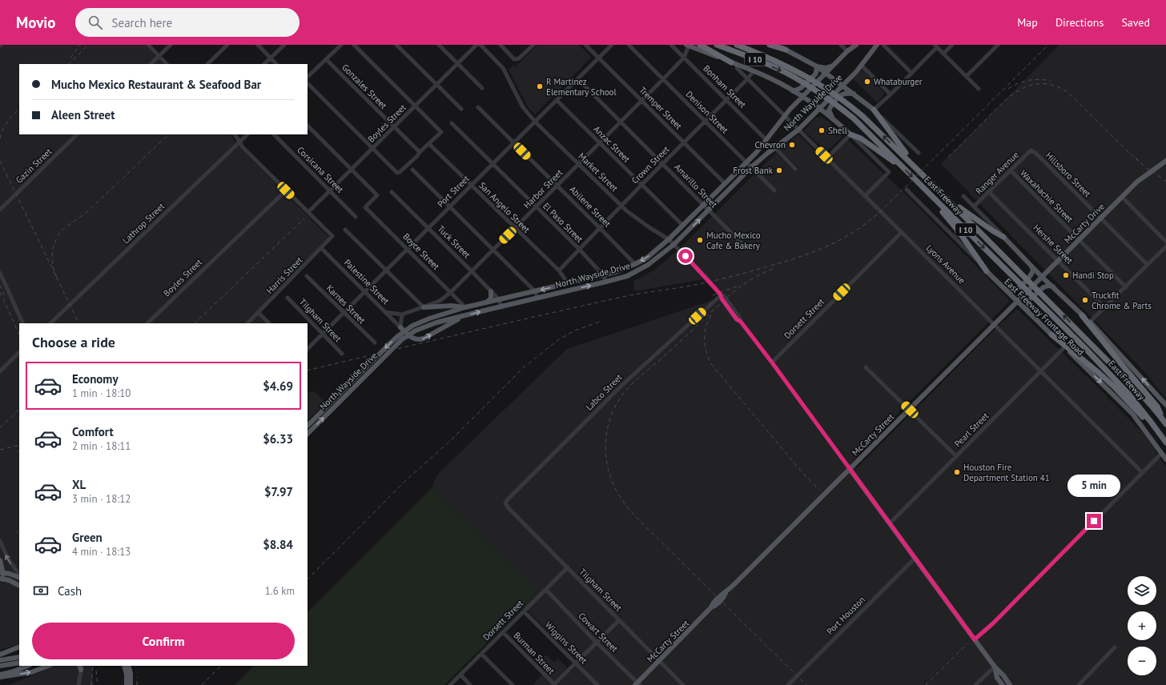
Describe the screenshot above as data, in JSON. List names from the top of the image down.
{
  "streets": {
    "highway": ["I 10", "East Freeway"],
    "main road": [
      "North Wayside Drive",
      "Market Street",
      "McCarty Drive",
      "East Freeway Frontage Road",
      "McCarty Street"
    ],
    "street": [
      "Gonzales Street",
      "Bonham Street",
      "Tremper Street",
      "Denison Street",
      "Boyles Street",
      "Anzac Street",
      "Crown Street",
      "Gazin Street",
      "Corsicana Street",
      "Ranger Avenue",
      "Hillsboro Street",
      "Amarillo Street",
      "Harbor Street",
      "Port Street",
      "Waxahachie Street",
      "Abilene Street",
      "San Angelo Street",
      "El Paso Street",
      "Lathrop Street",
      "Tuck Street",
      "Hershe Street",
      "Boyce Street",
      "Lyons Avenue",
      "Harris Street",
      "Palestine Street",
      "Karnes Street",
      "Dorsett Street",
      "Tilgham Street",
      "Labco Street",
      "Pearl Street",
      "Port Houston",
      "Cowart Street",
      "Wiggins Street",
      "Burman Street"
    ]
  },
  "crossings": [
    ["Gonzales Street", "Boyles Street"],
    ["Bonham Street", "North Wayside Drive"],
    ["Bonham Street", "Crown Street"],
    ["Bonham Street", "Harbor Street"],
    ["North Wayside Drive", "Tremper Street"],
    ["North Wayside Drive", "Denison Street"],
    ["North Wayside Drive", "Anzac Street"],
    ["North Wayside Drive", "Market Street"],
    ["North Wayside Drive", "Amarillo Street"],
    ["North Wayside Drive", "Abilene Street"],
    ["North Wayside Drive", "San Angelo Street"],
    ["North Wayside Drive", "El Paso Street"],
    ["North Wayside Drive", "Tuck Street"],
    ["North Wayside Drive", "Boyce Street"],
    ["North Wayside Drive", "Lyons Avenue"],
    ["Tremper Street", "Crown Street"],
    ["Tremper Street", "Harbor Street"],
    ["Tremper Street", "Port Street"],
    ["Denison Street", "Crown Street"],
    ["Denison Street", "Harbor Street"],
    ["Boyles Street", "Corsicana Street"],
    ["Boyles Street", "Boyce Street"],
    ["Boyles Street", "Harris Street"],
    ["Anzac Street", "Crown Street"],
    ["Anzac Street", "Harbor Street"],
    ["Anzac Street", "Port Street"],
    ["Crown Street", "Market Street"],
    ["Crown Street", "Amarillo Street"],
    ["Crown Street", "Abilene Street"],
    ["Crown Street", "San Angelo Street"],
    ["Crown Street", "El Paso Street"],
    ["Crown Street", "Lyons Avenue"],
    ["Market Street", "Harbor Street"],
    ["Market Street", "Port Street"],
    ["Market Street", "Dorsett Street"],
    ["Market Street", "Labco Street"],
    ["Market Street", "Pearl Street"],
    ["Market Street", "McCarty Street"],
    ["Market Street", "Port Houston"],
    ["Ranger Avenue", "Hillsboro Street"],
    ["Ranger Avenue", "Waxahachie Street"],
    ["Ranger Avenue", "Hershe Street"],
    ["Hillsboro Street", "McCarty Drive"],
    ["Amarillo Street", "Harbor Street"],
    ["Amarillo Street", "Port Street"],
    ["Harbor Street", "Abilene Street"],
    ["Harbor Street", "San Angelo Street"],
    ["Harbor Street", "El Paso Street"],
    ["Harbor Street", "Tuck Street"],
    ["Harbor Street", "Boyce Street"],
    ["Port Street", "Abilene Street"],
    ["Port Street", "San Angelo Street"],
    ["Port Street", "El Paso Street"],
    ["Port Street", "Tuck Street"],
    ["Port Street", "Boyce Street"],
    ["Port Street", "Palestine Street"],
    ["Port Street", "Karnes Street"],
    ["Port Street", "Tilgham Street"],
    ["Waxahachie Street", "McCarty Drive"],
    ["McCarty Drive", "Hershe Street"],
    ["McCarty Drive", "East Freeway Frontage Road"],
    ["McCarty Drive", "McCarty Street"],
    ["Lyons Avenue", "Dorsett Street"],
    ["Lyons Avenue", "Pearl Street"],
    ["Lyons Avenue", "McCarty Street"],
    ["Harris Street", "Palestine Street"],
    ["East Freeway Frontage Road", "Pearl Street"],
    ["East Freeway Frontage Road", "McCarty Street"],
    ["Dorsett Street", "Tilgham Street"],
    ["Dorsett Street", "Cowart Street"],
    ["Dorsett Street", "Wiggins Street"],
    ["Dorsett Street", "Burman Street"],
    ["Tilgham Street", "Labco Street"],
    ["Tilgham Street", "McCarty Street"],
    ["McCarty Street", "Cowart Street"]
  ],
  "one_way": ["East Freeway Frontage Road"],
  "places": [
    "Whataburger",
    "R Martinez Elementary School",
    "Shell",
    "Chevron",
    "Frost Bank",
    "Mucho Mexico Cafe & Bakery",
    "Handi Stop",
    "Truckfit Chrome & Parts",
    "Houston Fire Department Station 41"
  ],
  "page": {
    "header": "Movio",
    "search": "Search here",
    "nav": ["Map", "Directions", "Saved"],
    "banner": ["Mucho Mexico Restaurant & Seafood Bar", "Aleen Street"],
    "heading": "Choose a ride",
    "list": [
      {
        "name": "Economy",
        "note": "1 min · 18:10",
        "value": "$4.69"
      },
      {
        "name": "Comfort",
        "note": "2 min · 18:11",
        "value": "$6.33"
      },
      {
        "name": "XL",
        "note": "3 min · 18:12",
        "value": "$7.97"
      },
      {
        "name": "Green",
        "note": "4 min · 18:13",
        "value": "$8.84"
      }
    ],
    "bubble": "5 min",
    "pay": ["Cash", "1.6 km"],
    "map_buttons": ["+", "−"],
    "buttons": "Confirm"
  }
}
